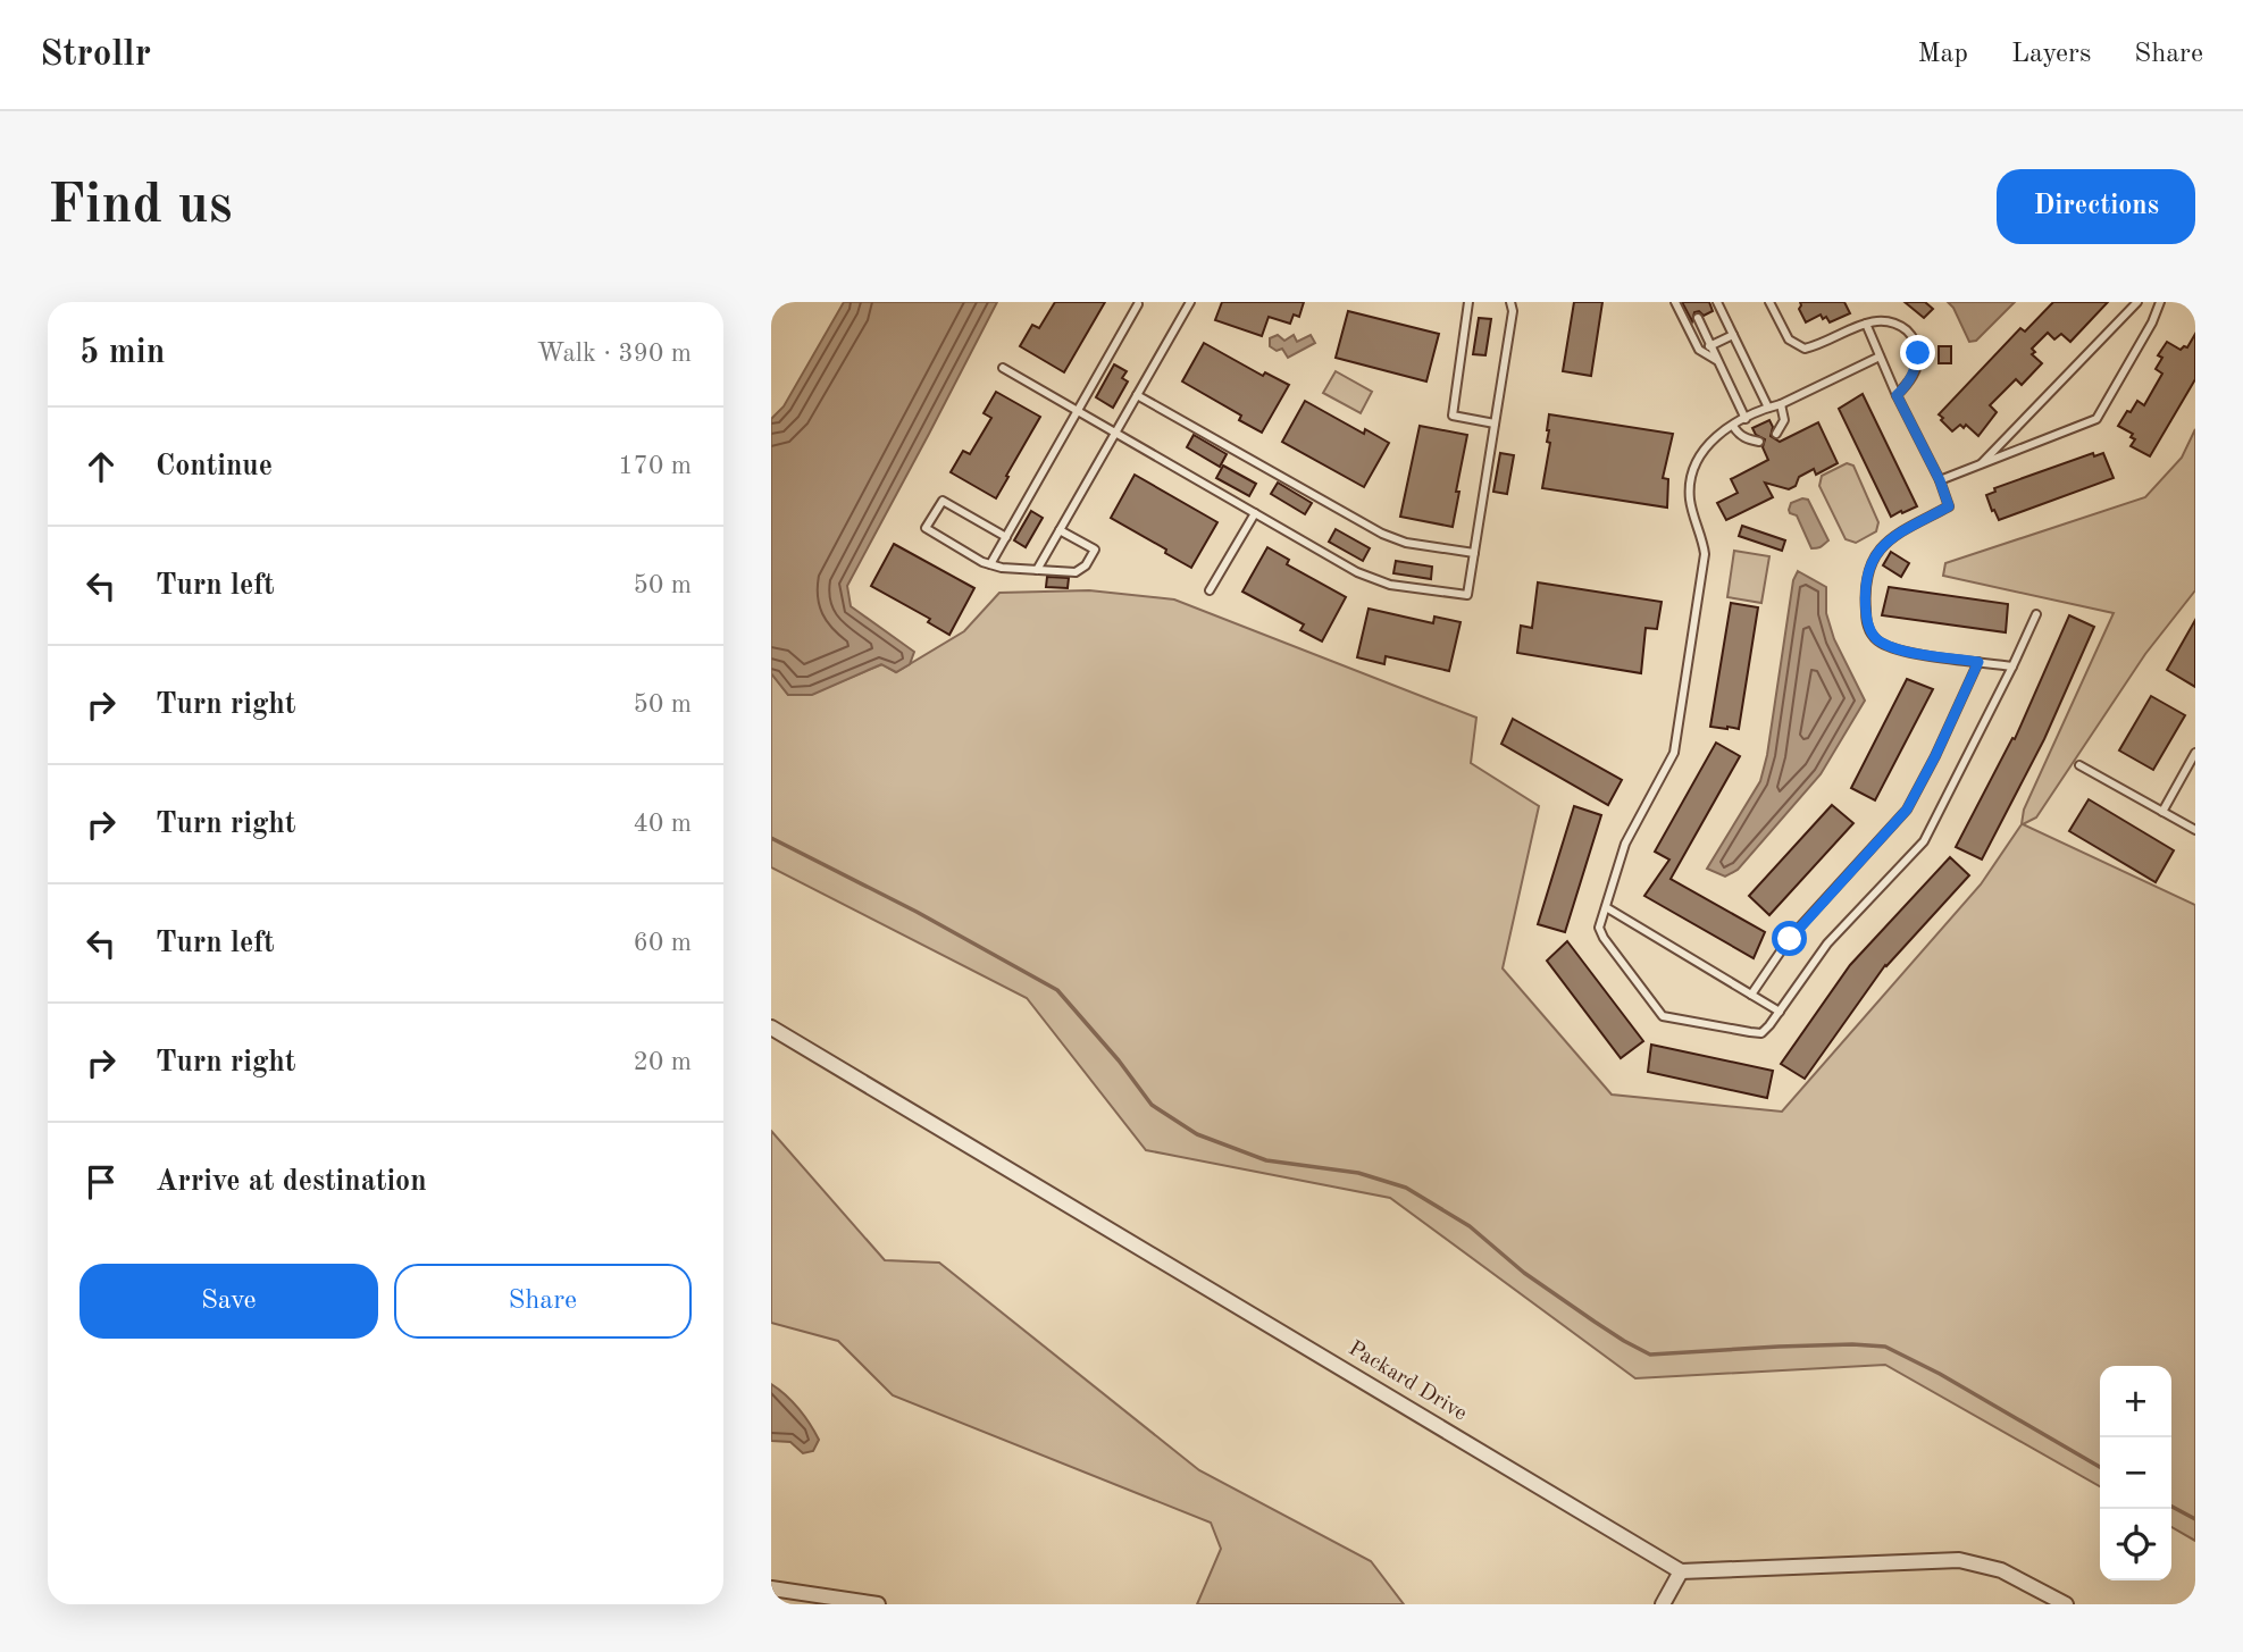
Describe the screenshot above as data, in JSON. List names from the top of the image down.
{
  "streets": {
    "street": ["Packard Drive"]
  },
  "page": {
    "header": "Strollr",
    "nav": ["Map", "Layers", "Share"],
    "buttons": [
      "Directions",
      ["Save", "Share"]
    ],
    "title": "Find us",
    "heading": ["5 min", "Walk · 390 m"],
    "list": [
      ["Continue", "170 m"],
      ["Turn left", "50 m"],
      ["Turn right", "50 m"],
      ["Turn right", "40 m"],
      ["Turn left", "60 m"],
      ["Turn right", "20 m"],
      "Arrive at destination"
    ],
    "map_buttons": ["+", "−"]
  }
}
